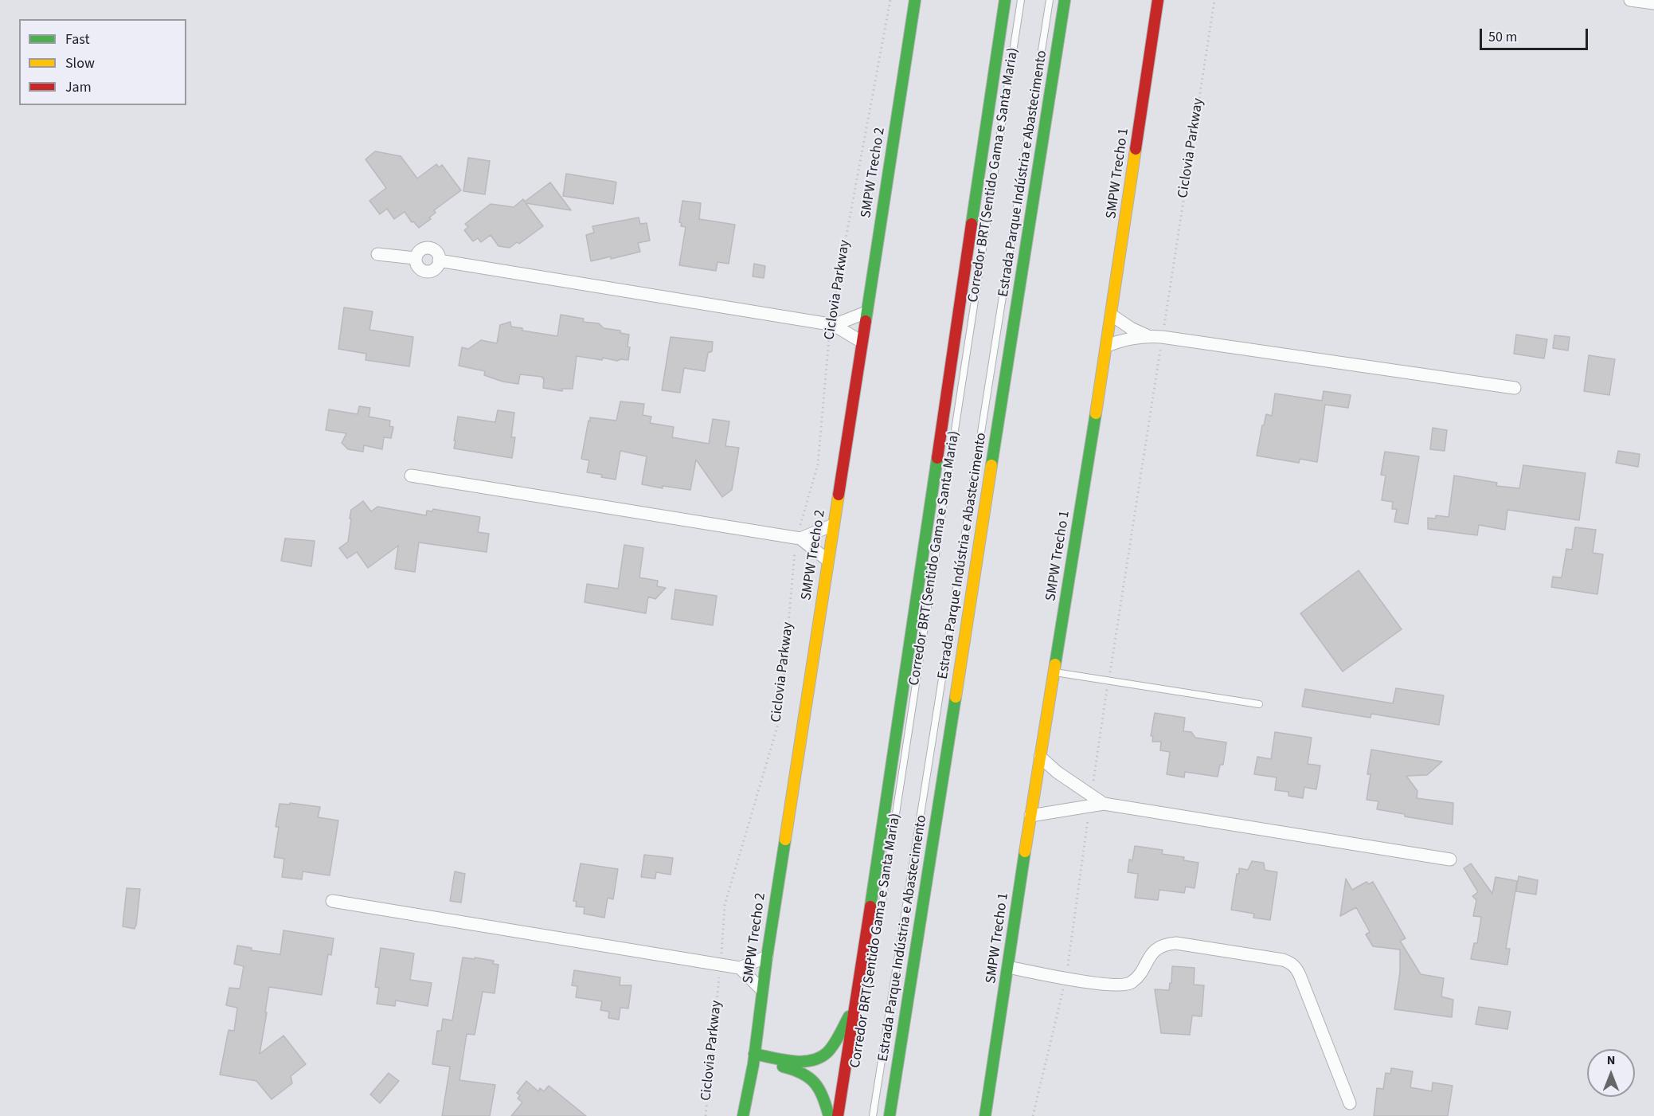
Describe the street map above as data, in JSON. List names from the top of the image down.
{
  "streets": {
    "main road": ["SMPW Trecho 2", "Estrada Parque Indústria e Abastecimento", "SMPW Trecho 1"],
    "lane": ["Corredor BRT(Sentido Gama e Santa Maria)"],
    "path": ["Ciclovia Parkway"]
  },
  "legend": ["Fast", "Slow", "Jam"],
  "scale_bar": "50 m",
  "north": "top"
}
